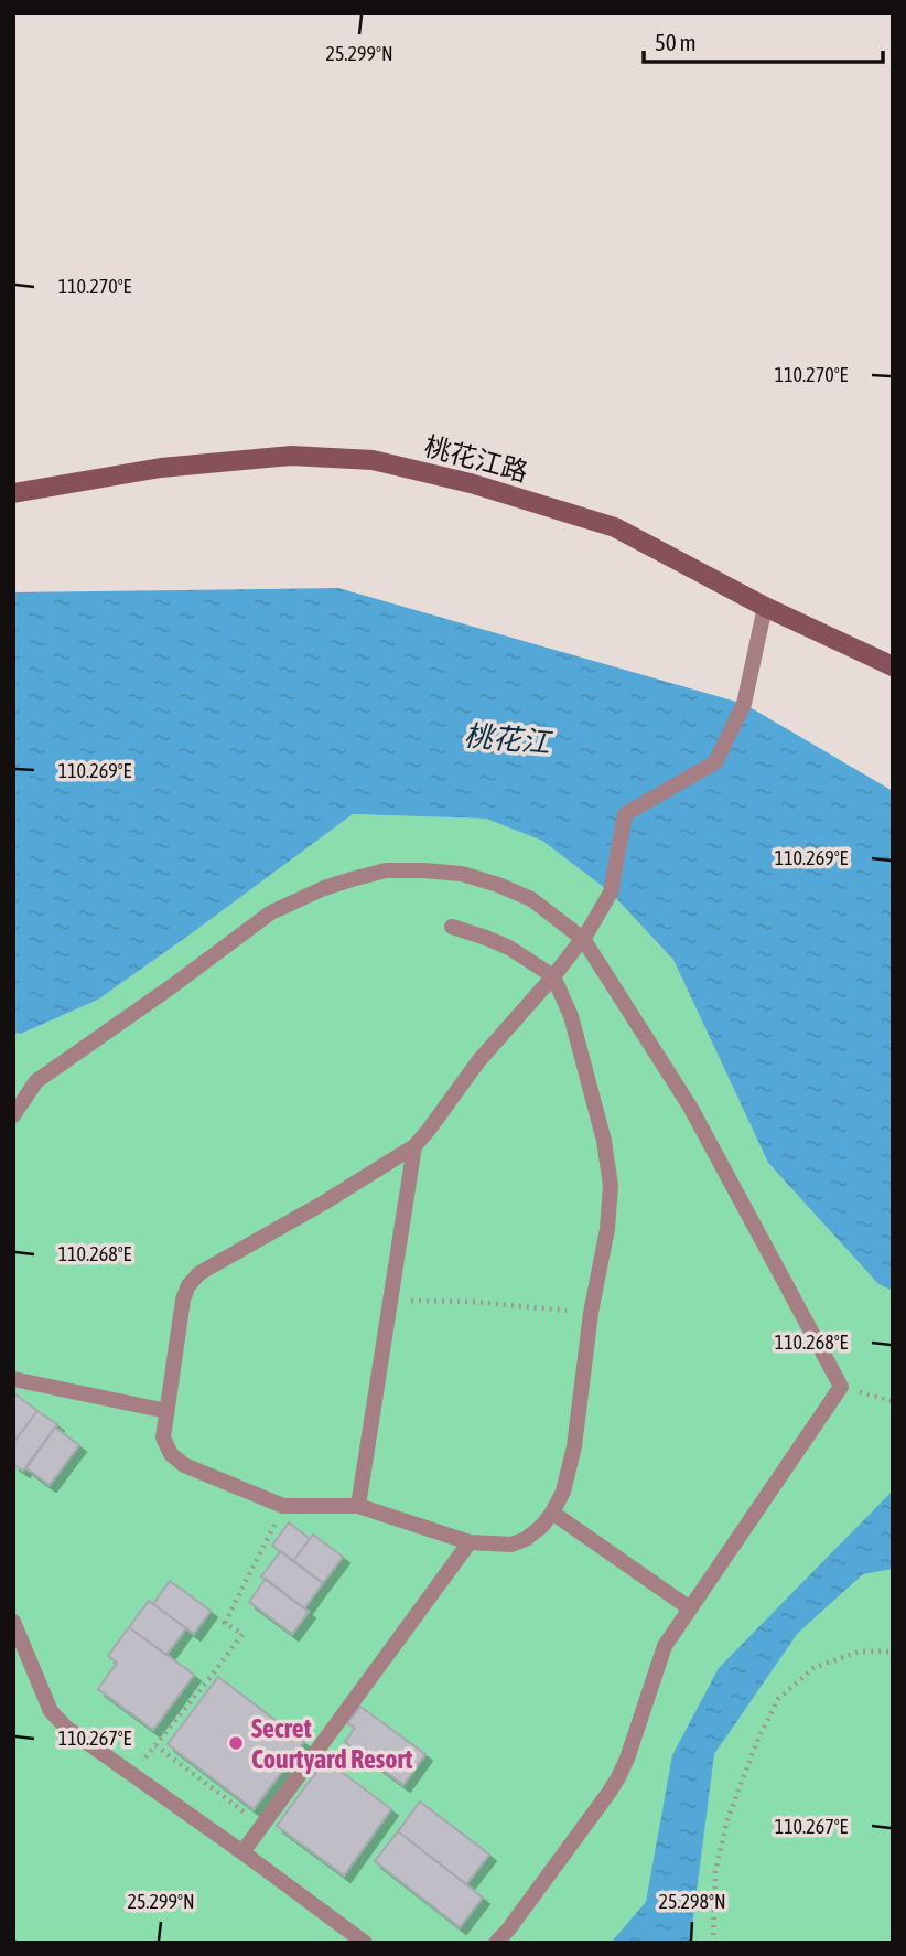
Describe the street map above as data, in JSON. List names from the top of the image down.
{
  "streets": {
    "street": ["桃花江路"]
  },
  "water": ["桃花江"],
  "places": ["Secret Courtyard Resort"],
  "scale_bar": "50 m",
  "coordinates": [
    "25.299°N",
    "110.270°E",
    "110.269°E",
    "110.268°E",
    "110.267°E",
    "25.298°N"
  ]
}
